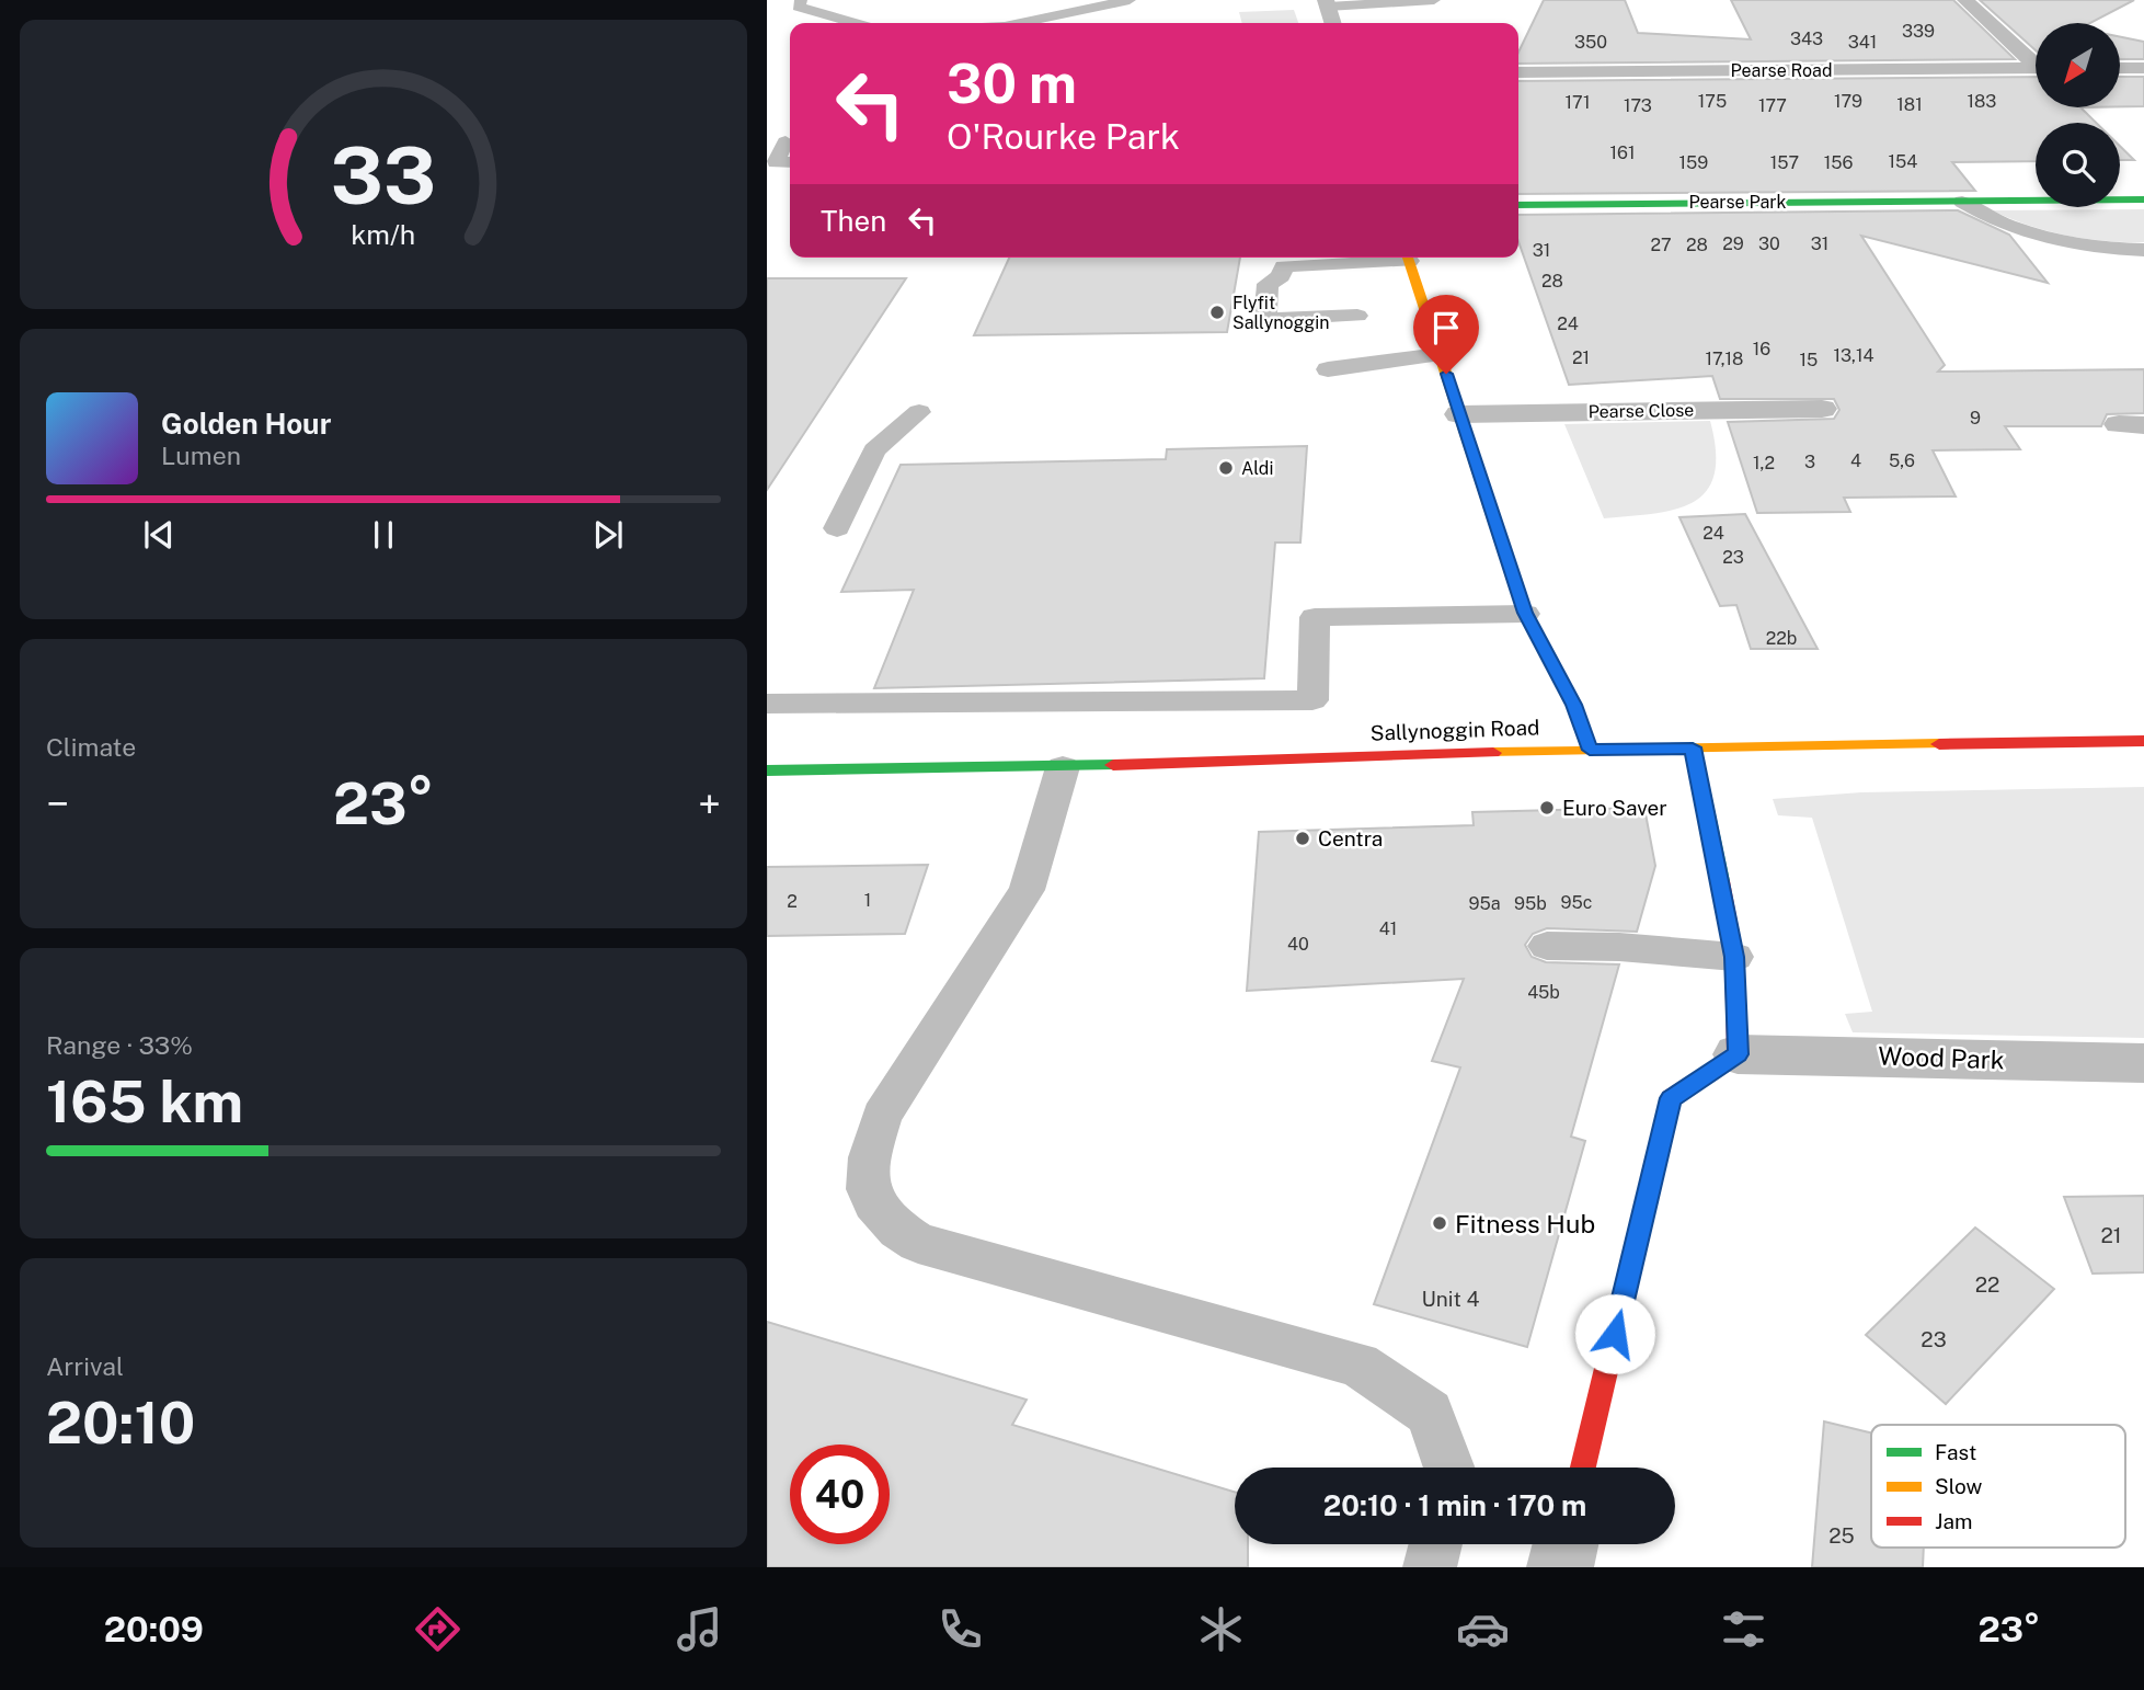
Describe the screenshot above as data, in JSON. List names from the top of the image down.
{
  "streets": {
    "street": [
      "Pearse Road",
      "Pearse Park",
      "Pearse Close",
      "Sallynoggin Road",
      "Wood Park"
    ]
  },
  "places": [
    "Flyfit Sallynoggin",
    "Aldi",
    "Euro Saver",
    "Centra",
    "Fitness Hub"
  ],
  "house_numbers": [
    "339",
    "343",
    "350",
    "341",
    "175",
    "179",
    "183",
    "171",
    "181",
    "173",
    "177",
    "161",
    "154",
    "159",
    "157",
    "156",
    "29",
    "30",
    "31",
    "27",
    "28",
    "31",
    "28",
    "24",
    "16",
    "13,14",
    "21",
    "17,18",
    "15",
    "9",
    "4",
    "5,6",
    "3",
    "1,2",
    "24",
    "23",
    "22b",
    "1",
    "2",
    "95c",
    "95a",
    "95b",
    "41",
    "40",
    "45b",
    "21",
    "22",
    "Unit 4",
    "23",
    "25"
  ],
  "legend": ["Fast", "Slow", "Jam"],
  "north": "bottom left",
  "page": {
    "turn": ["30 m", "O'Rourke Park"],
    "then": "Then",
    "song": ["Golden Hour", "Lumen"],
    "tile": [
      "Climate",
      ["Range · 33%", "165 km"],
      ["Arrival", "20:10"]
    ],
    "heat": ["−", "23°", "+"],
    "limit": "40",
    "trip": "20:10 · 1 min · 170 m",
    "tabs": ["20:09", "23°"],
    "gauge": ["33", "km/h"]
  }
}
